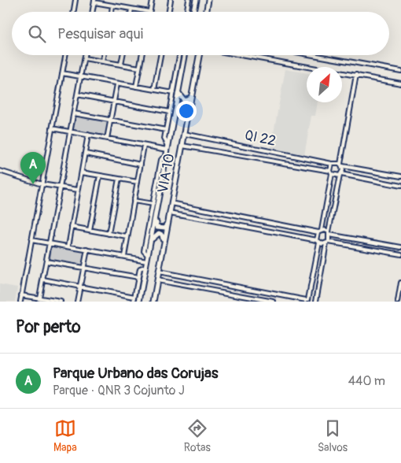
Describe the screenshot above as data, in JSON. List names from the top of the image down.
{
  "streets": {
    "main road": ["VIA 10"],
    "street": ["QI 22"]
  },
  "crossings": [
    ["QI 22", "VIA 10"]
  ],
  "north": "top right",
  "page": {
    "search": "Pesquisar aqui",
    "pins": "A",
    "heading": "Por perto",
    "list": [
      {
        "mark": "A",
        "name": "Parque Urbano das Corujas",
        "note": "Parque · QNR 3 Cojunto J",
        "value": "440 m"
      }
    ],
    "nav": ["Mapa", "Rotas", "Salvos"]
  }
}
